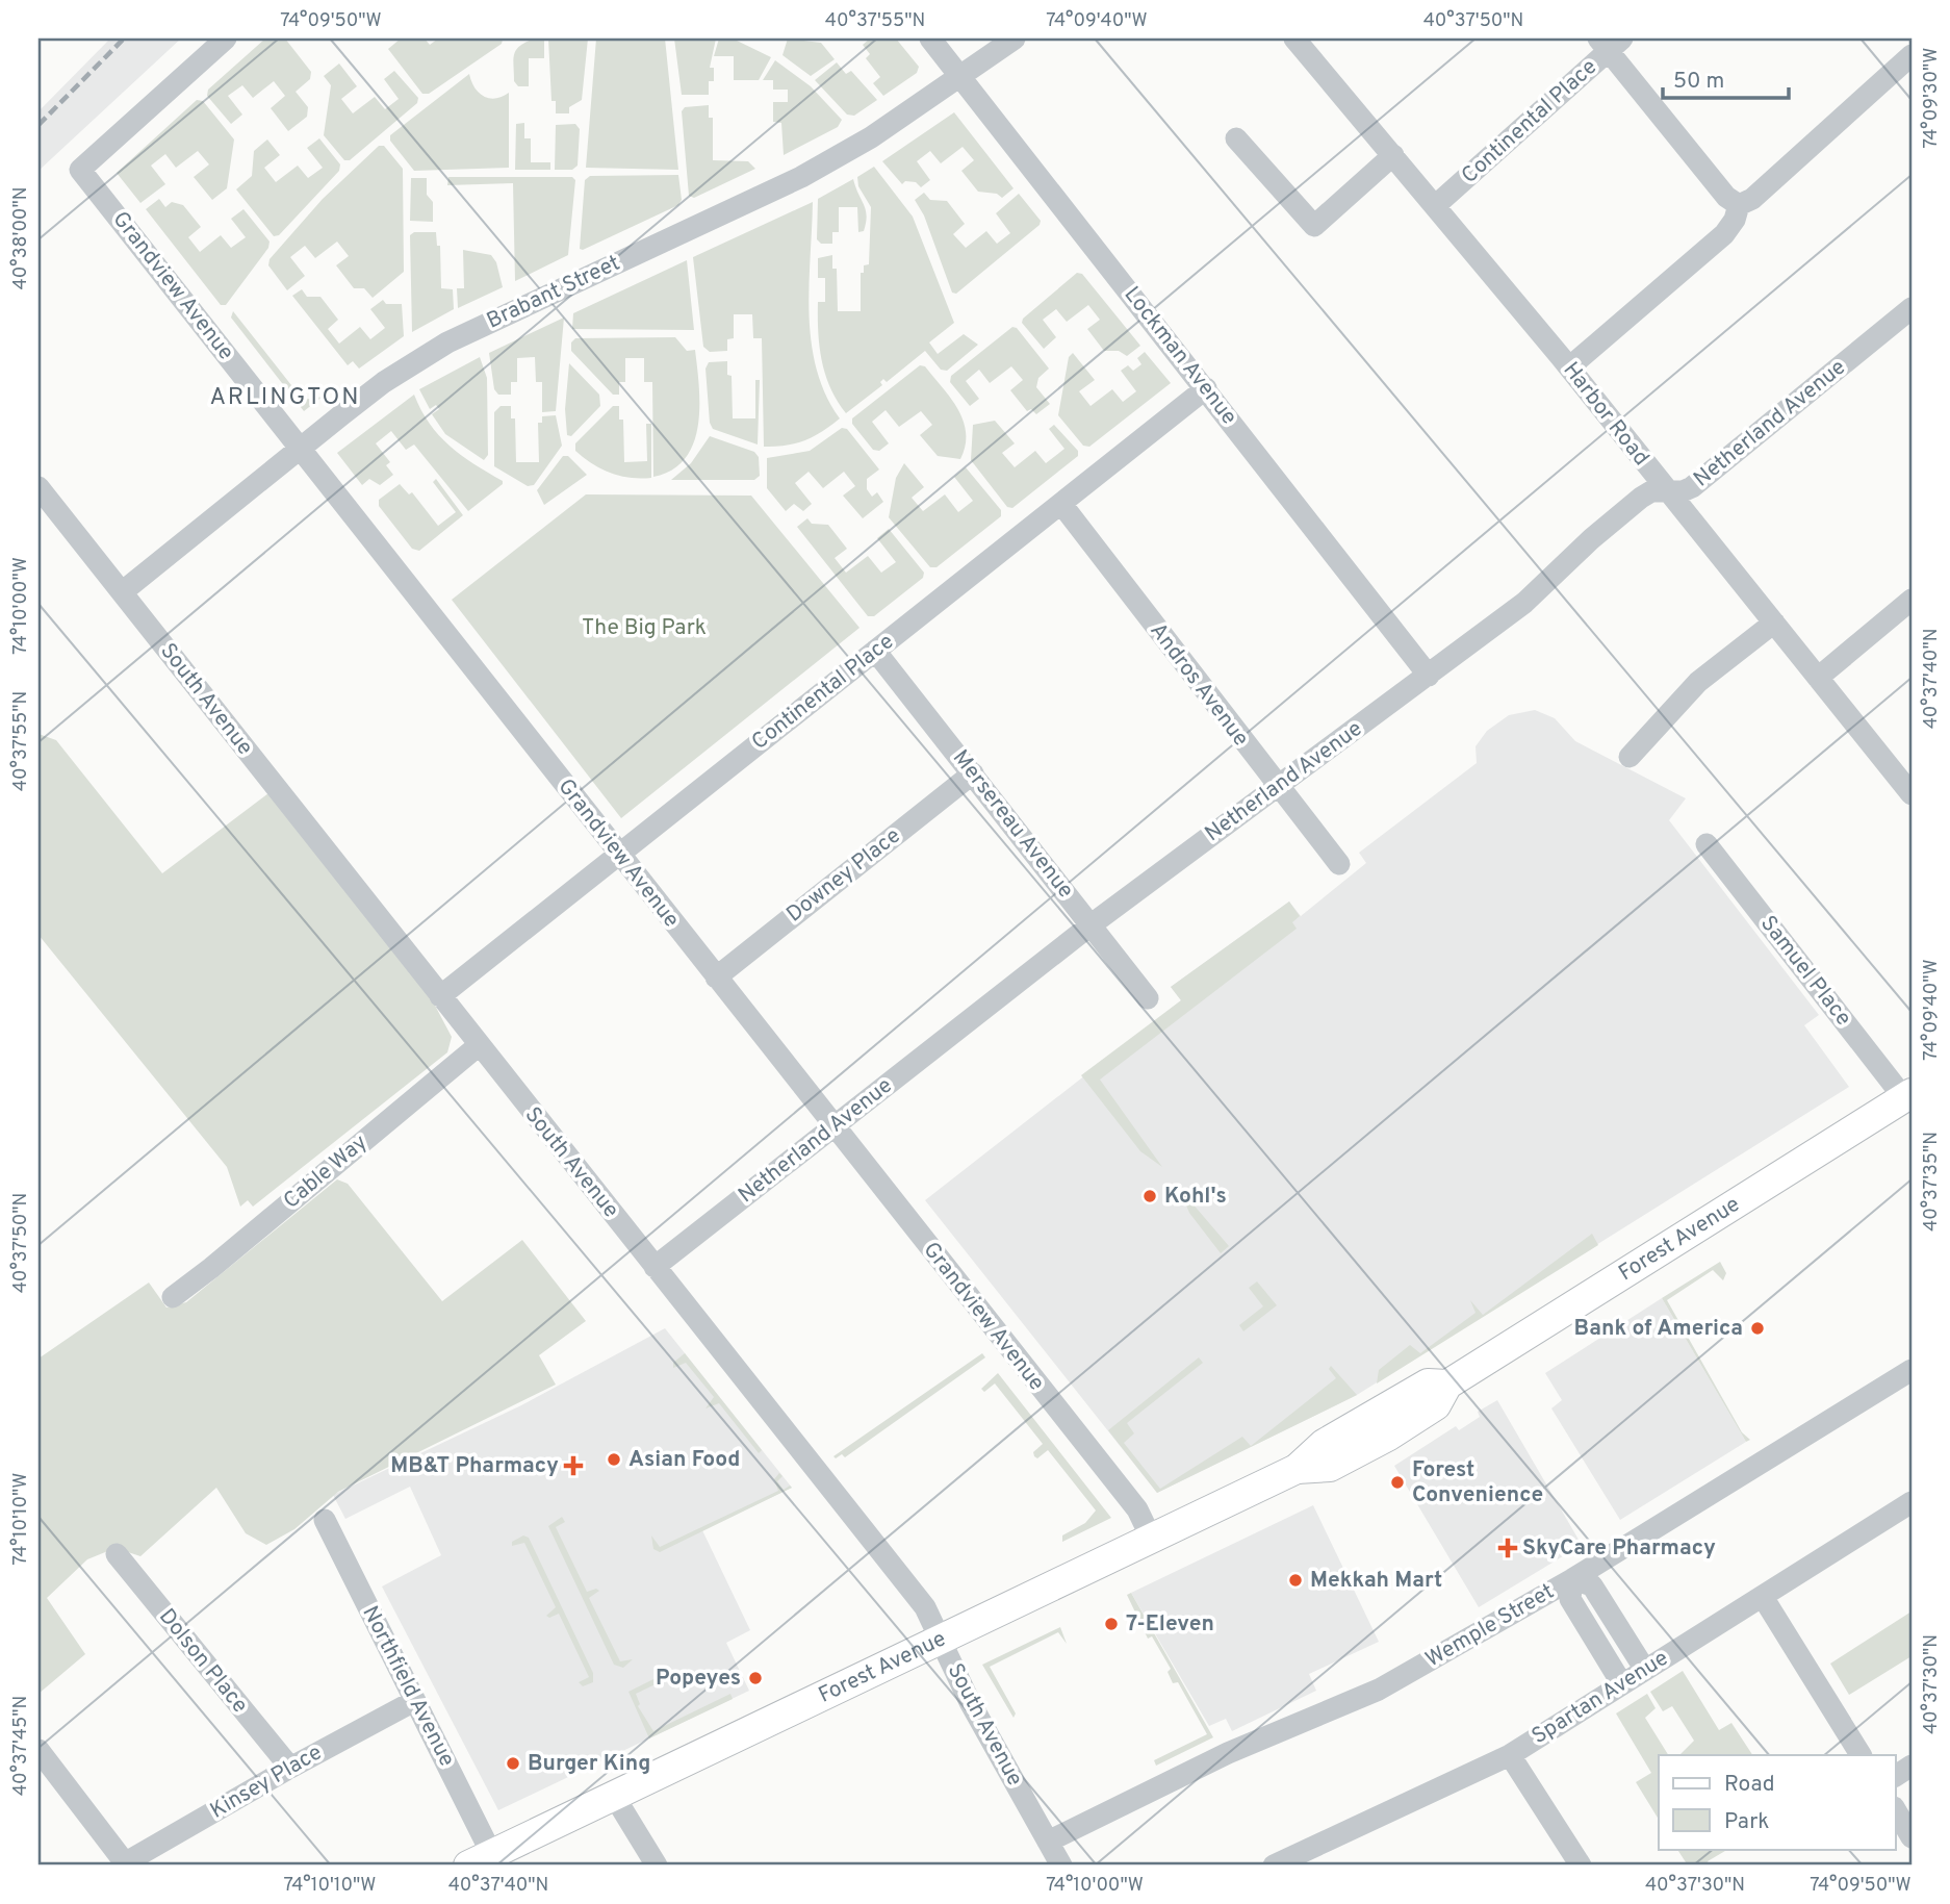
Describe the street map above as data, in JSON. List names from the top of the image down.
{
  "streets": {
    "main road": ["Forest Avenue"],
    "street": [
      "Continental Place",
      "Grandview Avenue",
      "Brabant Street",
      "Lockman Avenue",
      "Harbor Road",
      "Netherland Avenue",
      "Andros Avenue",
      "South Avenue",
      "Mersereau Avenue",
      "Downey Place",
      "Samuel Place",
      "Cable Way",
      "Wemple Street",
      "Dolson Place",
      "Northfield Avenue",
      "Spartan Avenue",
      "Kinsey Place"
    ]
  },
  "crossings": [
    ["Continental Place", "Grandview Avenue"],
    ["Continental Place", "Lockman Avenue"],
    ["Continental Place", "Harbor Road"],
    ["Continental Place", "Andros Avenue"],
    ["Continental Place", "South Avenue"],
    ["Continental Place", "Mersereau Avenue"],
    ["Grandview Avenue", "Brabant Street"],
    ["Grandview Avenue", "Netherland Avenue"],
    ["Grandview Avenue", "Downey Place"],
    ["Grandview Avenue", "Forest Avenue"],
    ["Brabant Street", "Lockman Avenue"],
    ["Brabant Street", "South Avenue"],
    ["Lockman Avenue", "Netherland Avenue"],
    ["Harbor Road", "Netherland Avenue"],
    ["Netherland Avenue", "Andros Avenue"],
    ["Netherland Avenue", "South Avenue"],
    ["Netherland Avenue", "Mersereau Avenue"],
    ["South Avenue", "Cable Way"],
    ["South Avenue", "Forest Avenue"],
    ["South Avenue", "Wemple Street"],
    ["Mersereau Avenue", "Downey Place"],
    ["Samuel Place", "Forest Avenue"],
    ["Forest Avenue", "Northfield Avenue"],
    ["Dolson Place", "Kinsey Place"],
    ["Northfield Avenue", "Kinsey Place"]
  ],
  "districts": ["ARLINGTON"],
  "parks": ["The Big Park"],
  "places": {
    "other": [
      "Kohl's",
      "Bank of America",
      "Asian Food",
      "Forest Convenience",
      "Mekkah Mart",
      "7-Eleven",
      "Popeyes",
      "Burger King"
    ],
    "health": ["MB&T Pharmacy", "SkyCare Pharmacy"]
  },
  "legend": ["Road", "Park"],
  "scale_bar": "50 m",
  "coordinates": [
    "74°09'50\"W",
    "40°37'55\"N",
    "74°09'40\"W",
    "40°37'50\"N",
    "74°09'30\"W",
    "40°38'00\"N",
    "74°10'00\"W",
    "40°37'40\"N",
    "40°37'35\"N",
    "74°10'10\"W",
    "40°37'30\"N",
    "40°37'45\"N"
  ]
}
